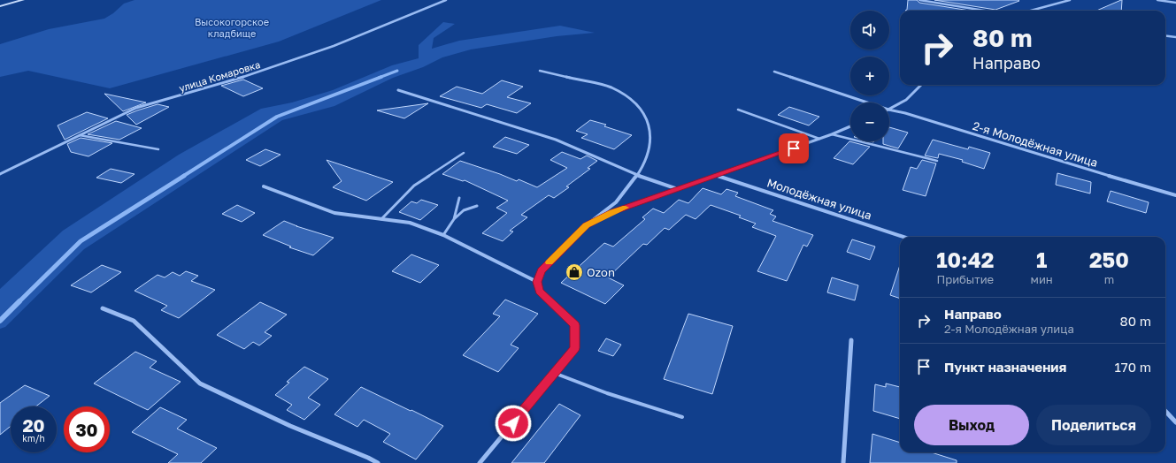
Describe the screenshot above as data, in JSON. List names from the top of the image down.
{
  "streets": {
    "street": ["улица Комаровка", "2-я Молодёжная улица", "Молодёжная улица"]
  },
  "parks": ["Высокогорское кладбище"],
  "places": {
    "shop": ["Ozon"]
  },
  "page": {
    "map_buttons": ["+", "−"],
    "turn": ["80 m", "Направо"],
    "eta": [
      "10:42",
      "Прибытие",
      "1",
      "мин",
      "250",
      "m"
    ],
    "list": [
      {
        "name": "Направо",
        "note": "2-я Молодёжная улица",
        "value": "80 m"
      },
      {
        "name": "Пункт назначения",
        "value": "170 m"
      }
    ],
    "buttons": ["Выход", "Поделиться"],
    "speed": "20 km/h",
    "limit": "30"
  }
}
